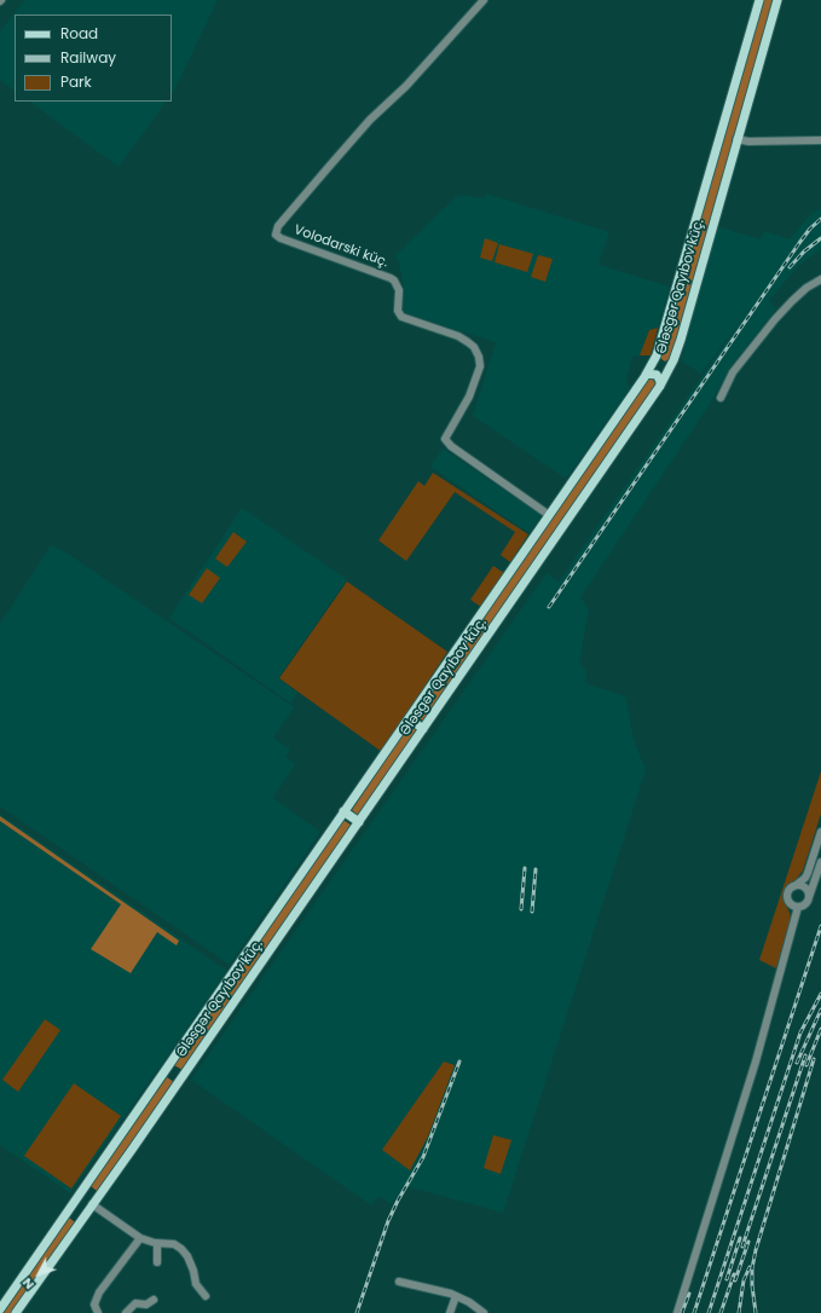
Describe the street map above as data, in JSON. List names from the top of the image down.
{
  "streets": {
    "main road": ["Ələsgər Qayıbov küç."],
    "street": ["Volodarski küç."]
  },
  "crossings": [
    ["Volodarski küç.", "Ələsgər Qayıbov küç."]
  ],
  "legend": ["Road", "Railway", "Park"],
  "north": "bottom left"
}
